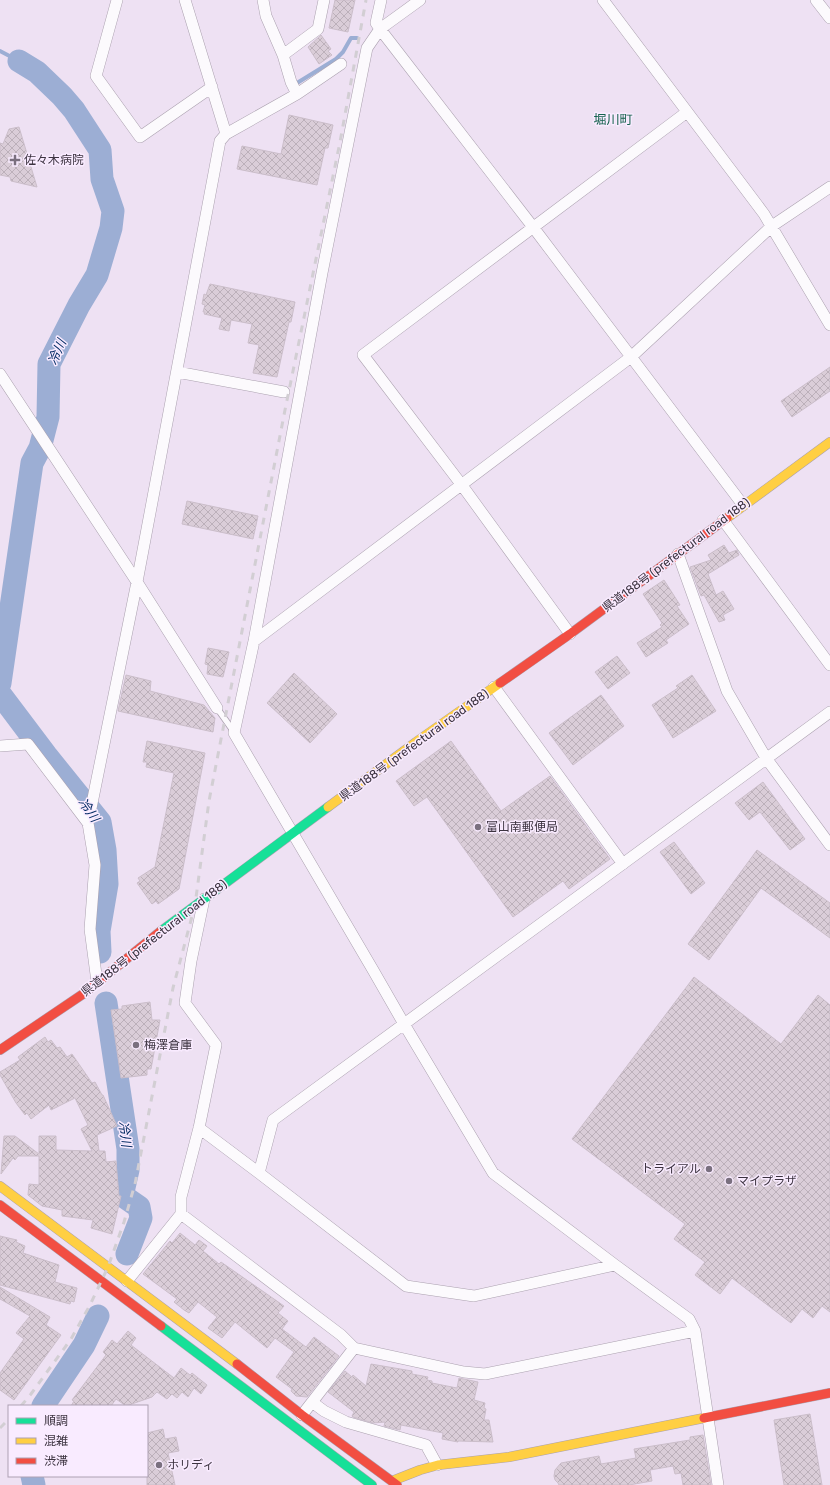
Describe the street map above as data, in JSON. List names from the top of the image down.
{
  "streets": {
    "street": ["県道188号 (prefectural road 188)"]
  },
  "districts": ["堀川町"],
  "water": ["冷川"],
  "places": {
    "health": ["佐々木病院"],
    "other": [
      "富山南郵便局",
      "梅澤倉庫",
      "トライアル",
      "マイプラザ",
      "ホリディ"
    ]
  },
  "legend": ["順調", "混雑", "渋滞"]
}
